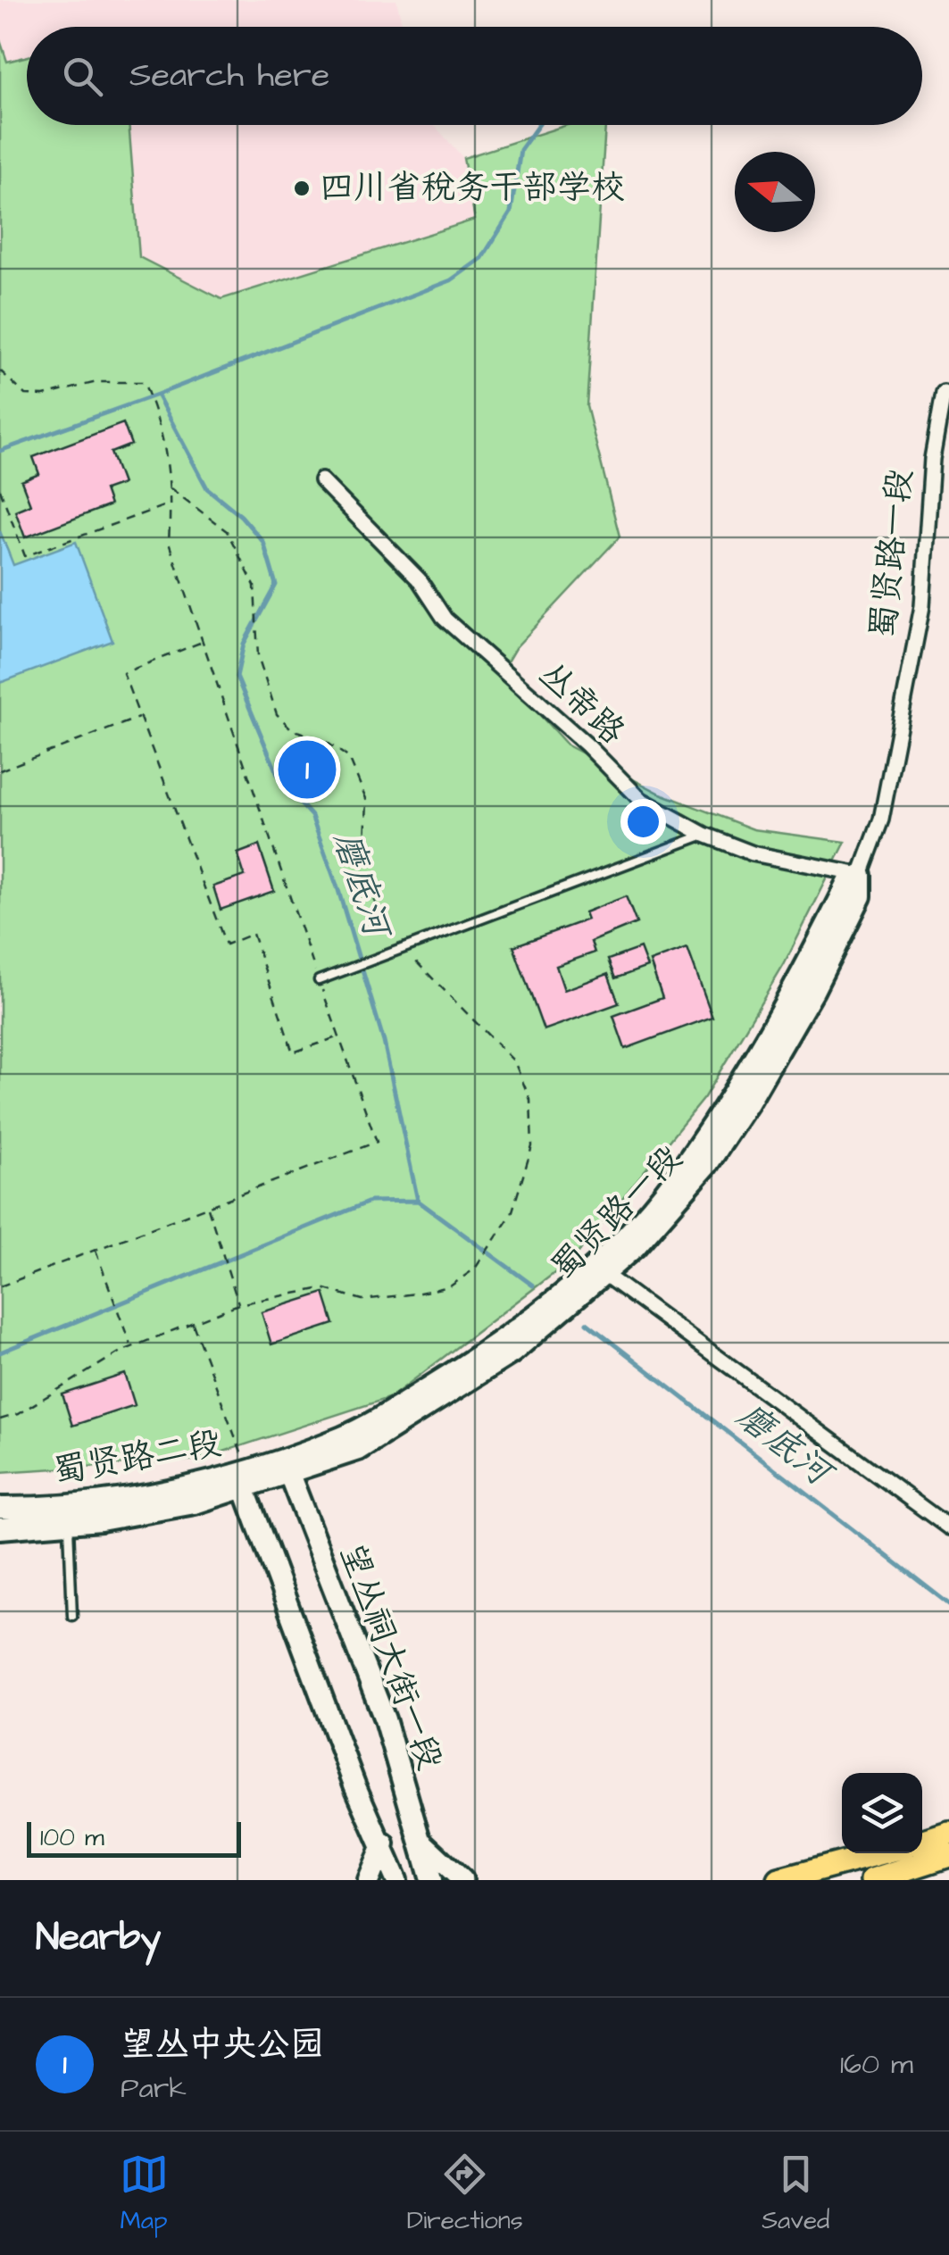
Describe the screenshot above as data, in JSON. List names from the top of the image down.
{
  "streets": {
    "street": [
      "蜀贤路一段",
      "丛帝路",
      "蜀贤路二段",
      "望丛祠大街一段"
    ]
  },
  "crossings": [
    ["蜀贤路一段", "丛帝路"],
    ["蜀贤路一段", "蜀贤路二段"],
    ["蜀贤路一段", "望丛祠大街一段"],
    ["蜀贤路二段", "望丛祠大街一段"]
  ],
  "water": ["磨底河"],
  "places": ["四川省税务干部学校"],
  "scale_bar": "100 m",
  "north": "left",
  "page": {
    "search": "Search here",
    "pins": "1",
    "scale": "100 m",
    "heading": "Nearby",
    "list": [
      {
        "mark": "1",
        "name": "望丛中央公园",
        "note": "Park",
        "value": "160 m"
      }
    ],
    "nav": ["Map", "Directions", "Saved"]
  }
}
